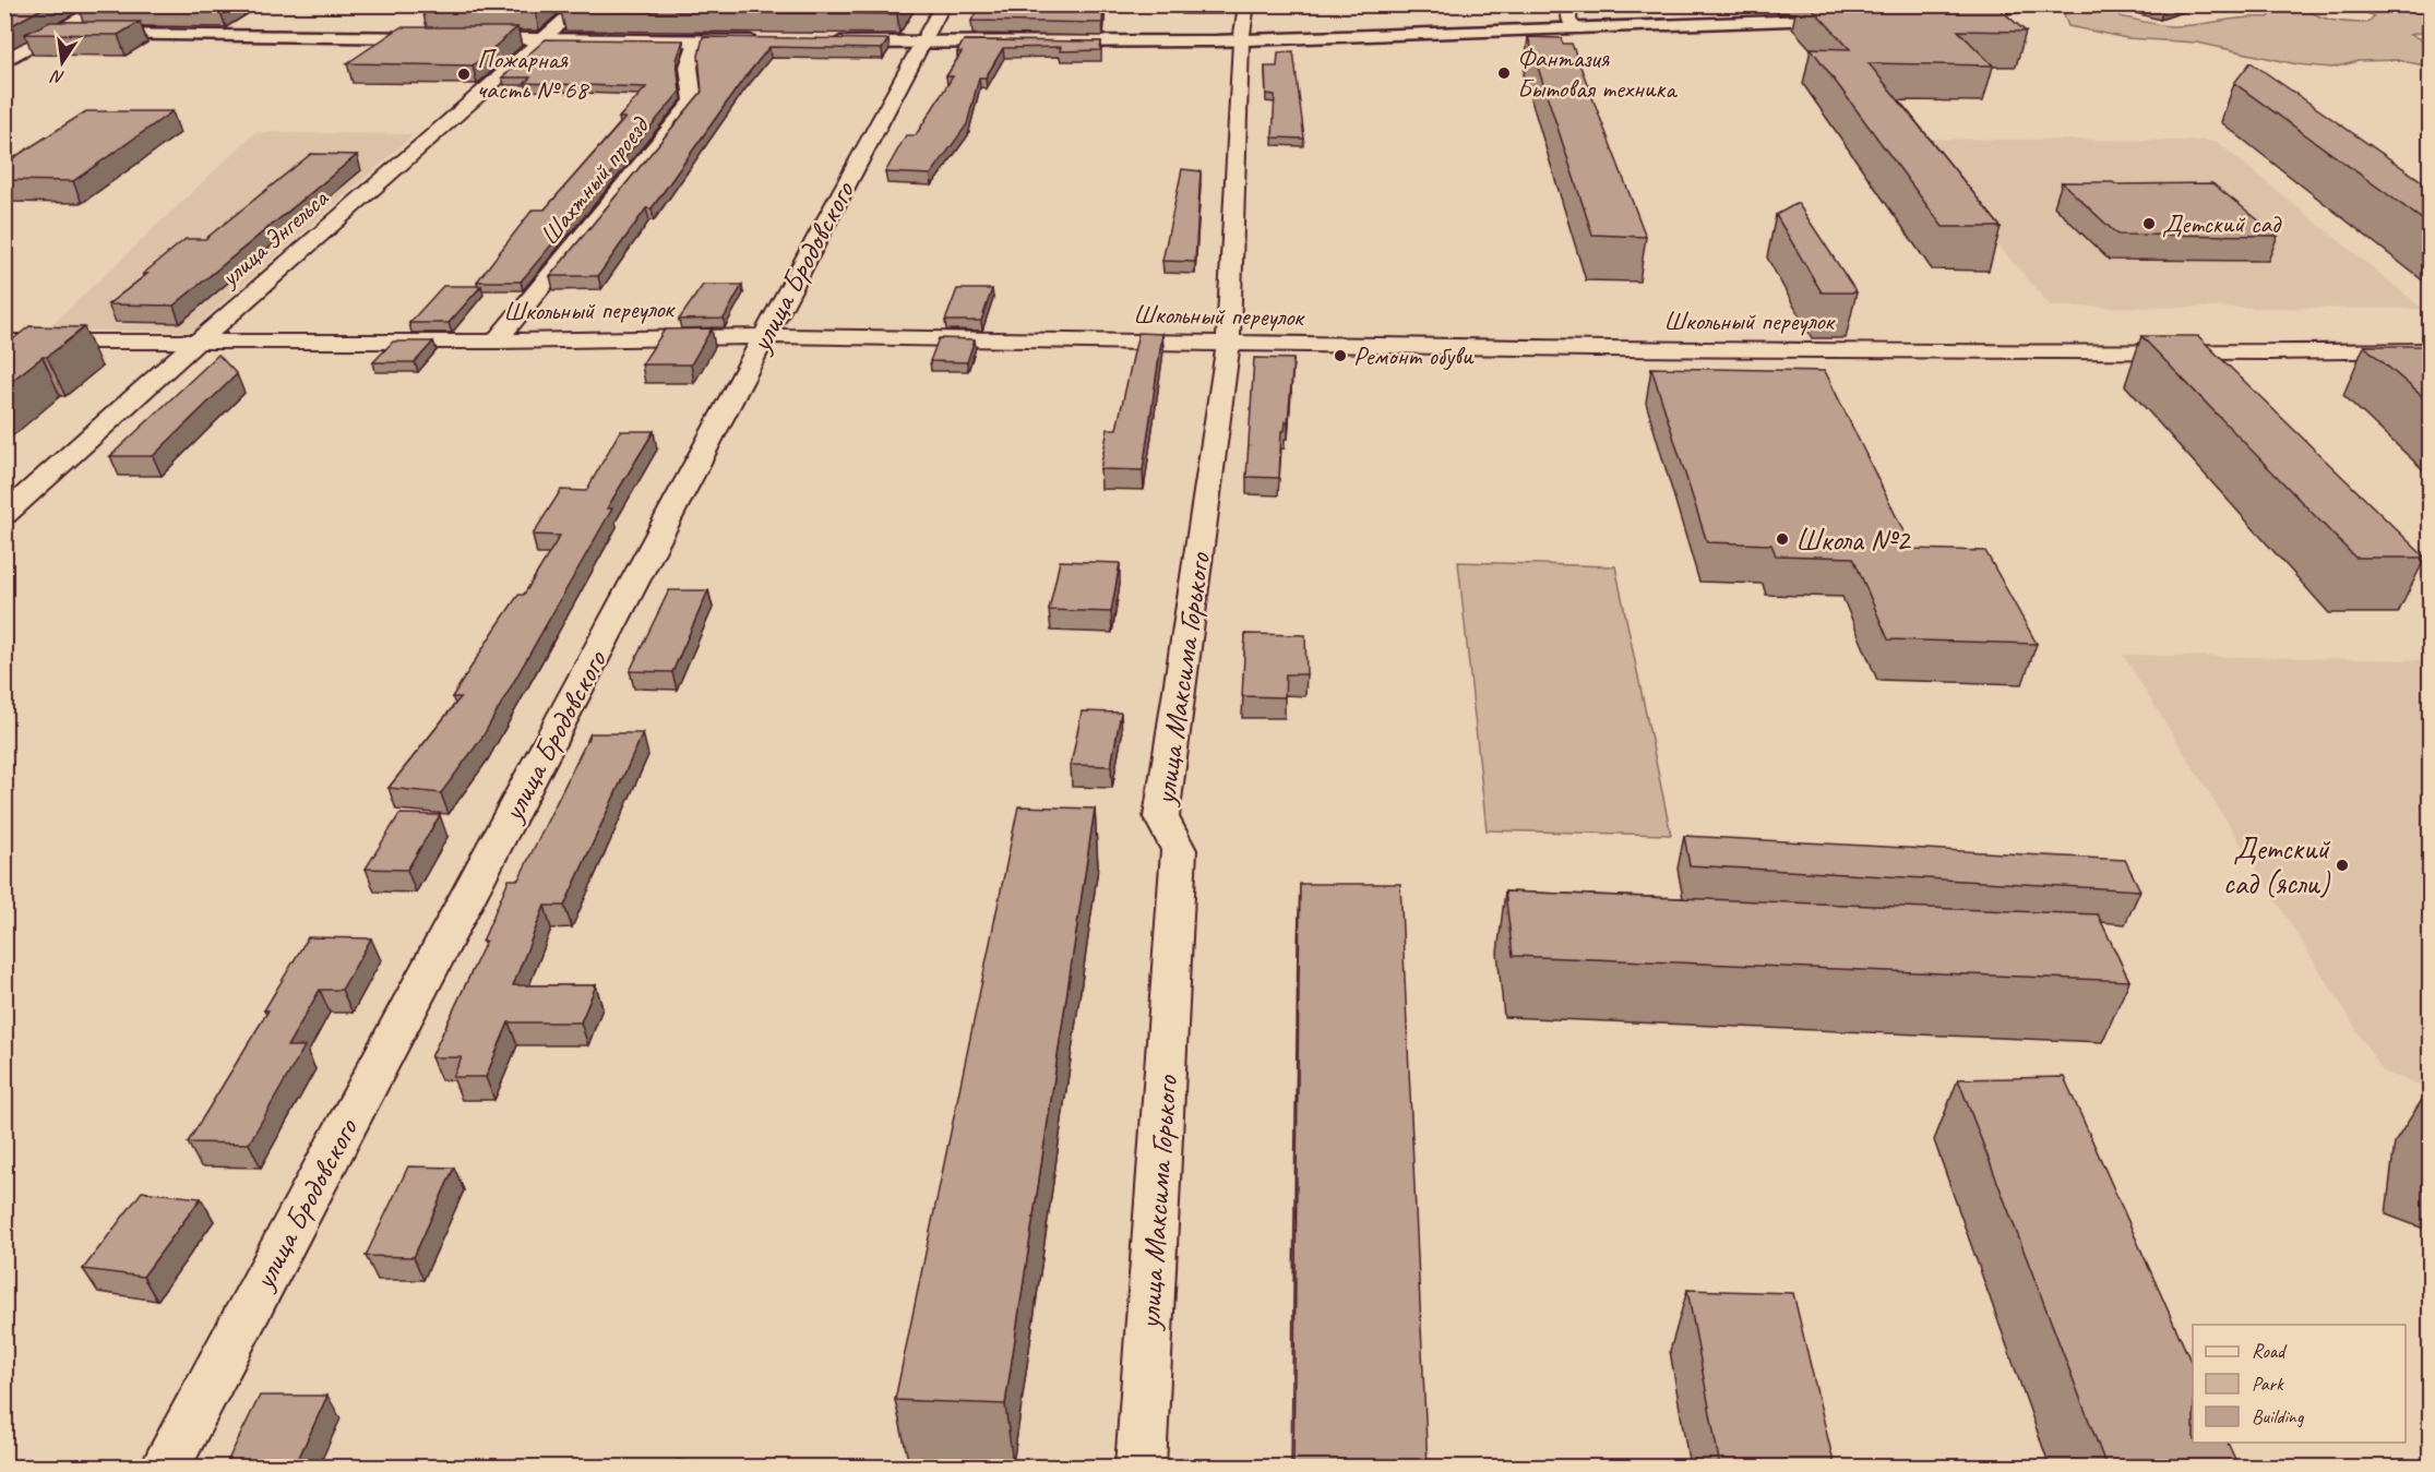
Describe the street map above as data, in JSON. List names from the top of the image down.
{
  "streets": {
    "street": [
      "Шахтный проезд",
      "улица Энгельса",
      "улица Бродовского",
      "Школьный переулок",
      "улица Максима Горького"
    ]
  },
  "crossings": [
    ["Шахтный проезд", "Школьный переулок"],
    ["улица Энгельса", "Школьный переулок"],
    ["улица Бродовского", "Школьный переулок"],
    ["Школьный переулок", "улица Максима Горького"]
  ],
  "places": [
    "Фантазия Бытовая техника",
    "Пожарная часть № 68",
    "Детский сад",
    "Ремонт обуви",
    "Школа №2",
    "Детский сад (ясли)"
  ],
  "legend": ["Road", "Park", "Building"],
  "north": "bottom"
}
